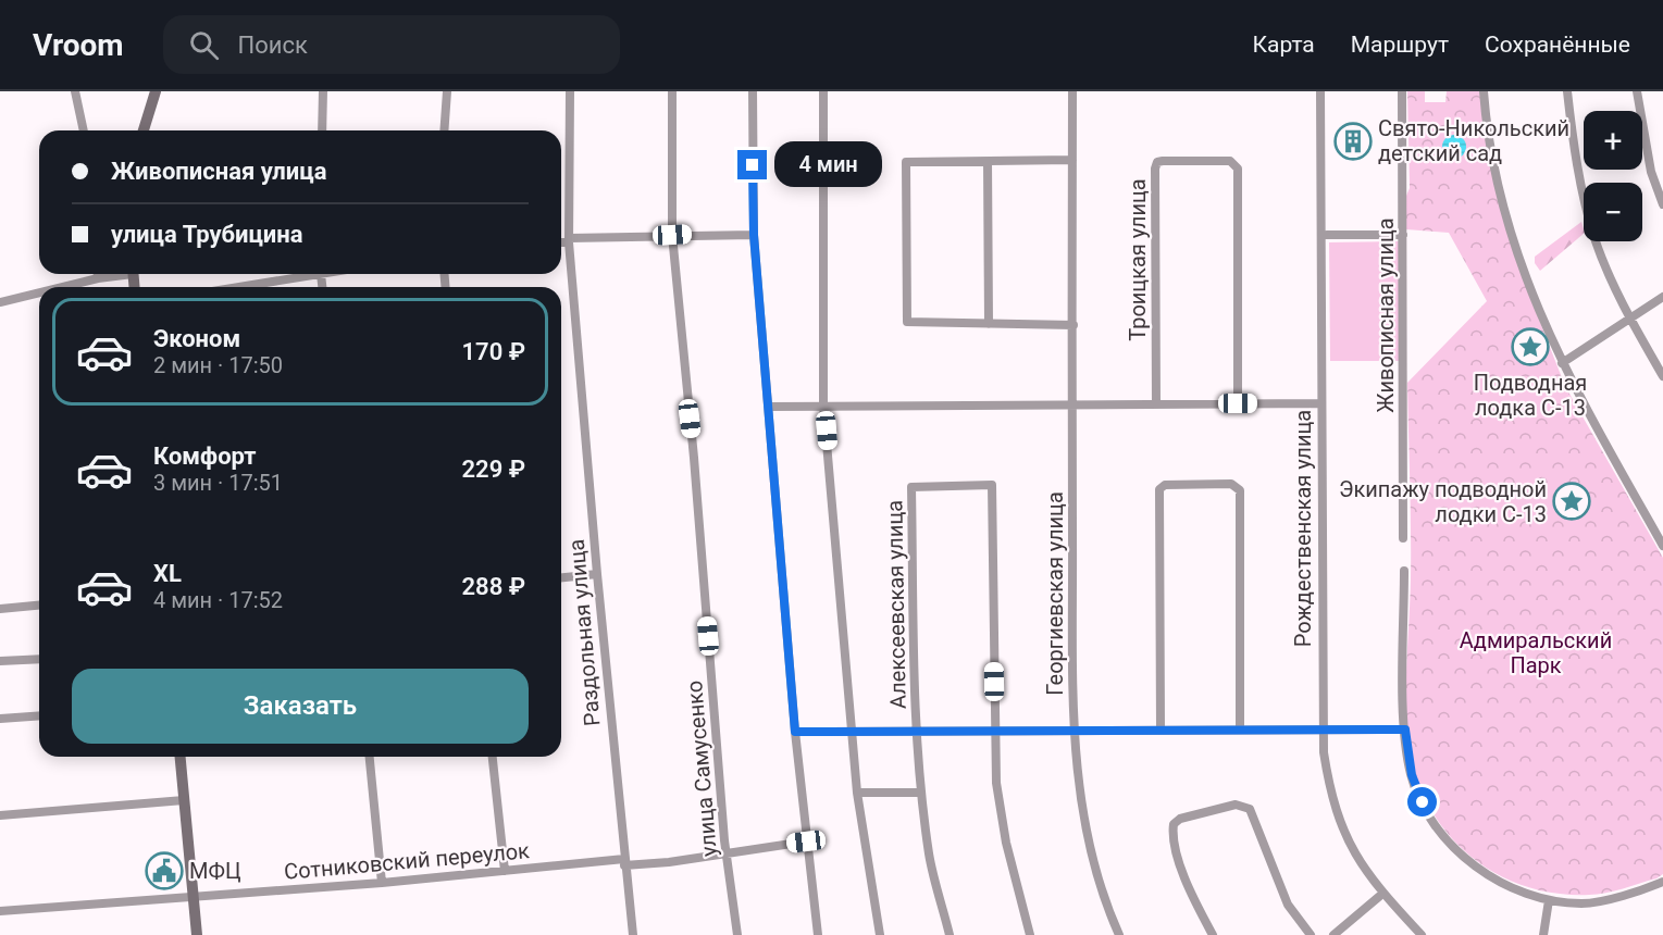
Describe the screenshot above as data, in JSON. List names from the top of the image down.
{
  "streets": {
    "street": [
      "Троицкая улица",
      "Живописная улица",
      "Рождественская улица",
      "Георгиевская улица",
      "Алексеевская улица",
      "Раздольная улица",
      "улица Самусенко",
      "Сотниковский переулок"
    ]
  },
  "crossings": [
    ["Рождественская улица", "Алексеевская улица"],
    ["Георгиевская улица", "Алексеевская улица"],
    ["Раздольная улица", "Сотниковский переулок"],
    ["улица Самусенко", "Сотниковский переулок"]
  ],
  "parks": ["Адмиральский Парк"],
  "places": {
    "building": ["Свято-Никольский детский сад"],
    "place": ["Подводная лодка С-13", "Экипажу подводной лодки С-13"],
    "public building": ["МФЦ"]
  },
  "page": {
    "header": "Vroom",
    "search": "Поиск",
    "nav": ["Карта", "Маршрут", "Сохранённые"],
    "map_buttons": ["+", "−"],
    "banner": ["Живописная улица", "улица Трубицина"],
    "bubble": "4 мин",
    "list": [
      {
        "name": "Эконом",
        "note": "2 мин · 17:50",
        "value": "170 ₽"
      },
      {
        "name": "Комфорт",
        "note": "3 мин · 17:51",
        "value": "229 ₽"
      },
      {
        "name": "XL",
        "note": "4 мин · 17:52",
        "value": "288 ₽"
      }
    ],
    "buttons": "Заказать"
  }
}
